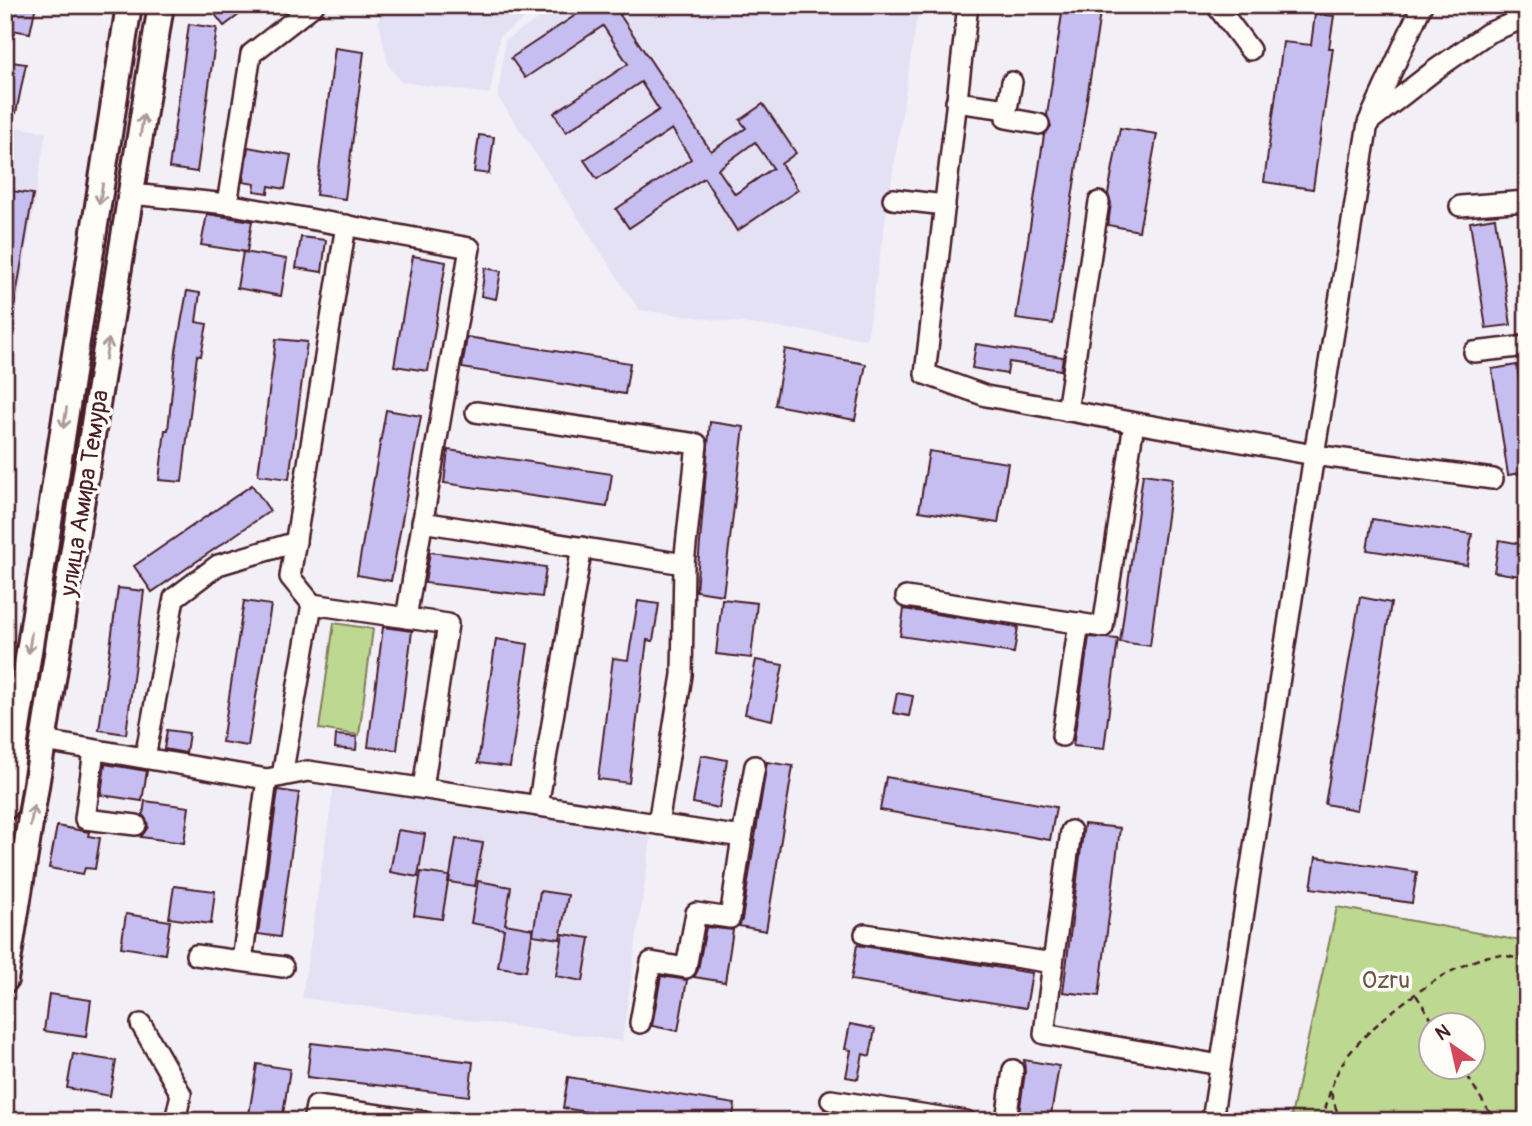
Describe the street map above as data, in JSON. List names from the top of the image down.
{
  "streets": {
    "main road": ["улица Амира Темура"]
  },
  "parks": ["Ozru"],
  "north": "top left"
}
